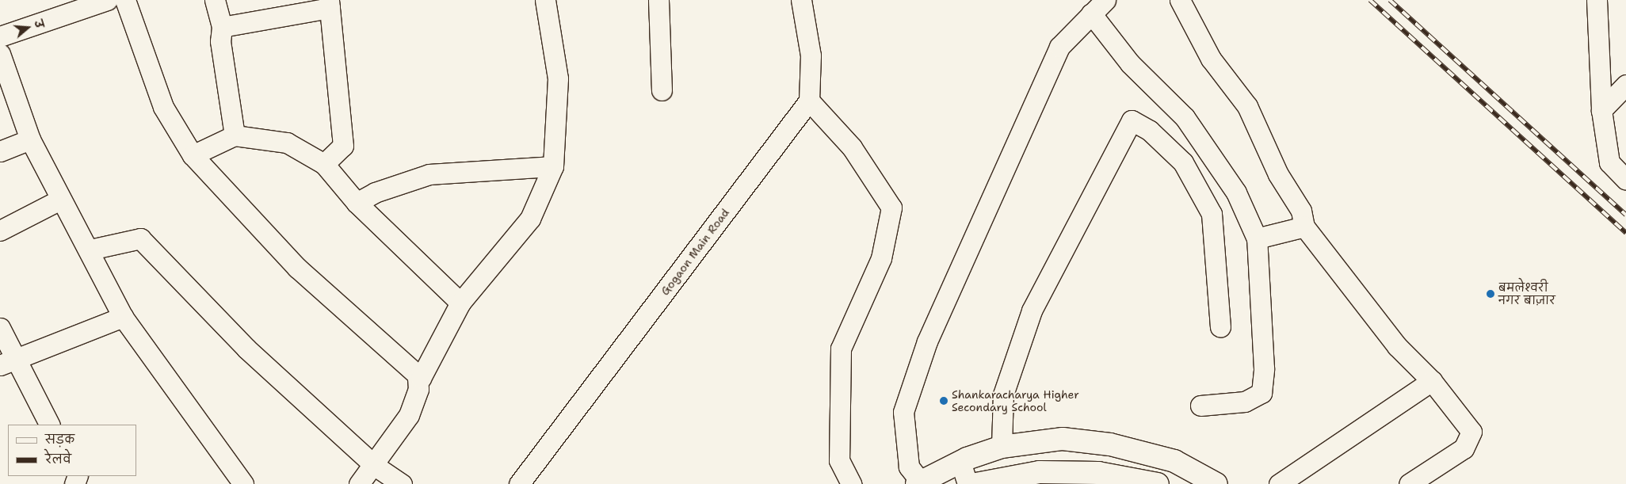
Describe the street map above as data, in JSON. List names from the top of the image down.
{
  "streets": {
    "street": ["Gogaon Main Road"]
  },
  "places": ["बमलेश्वरी नगर बाज़ार", "Shankaracharya Higher Secondary School"],
  "legend": ["सड़क", "रेलवे"],
  "north": "right"
}
